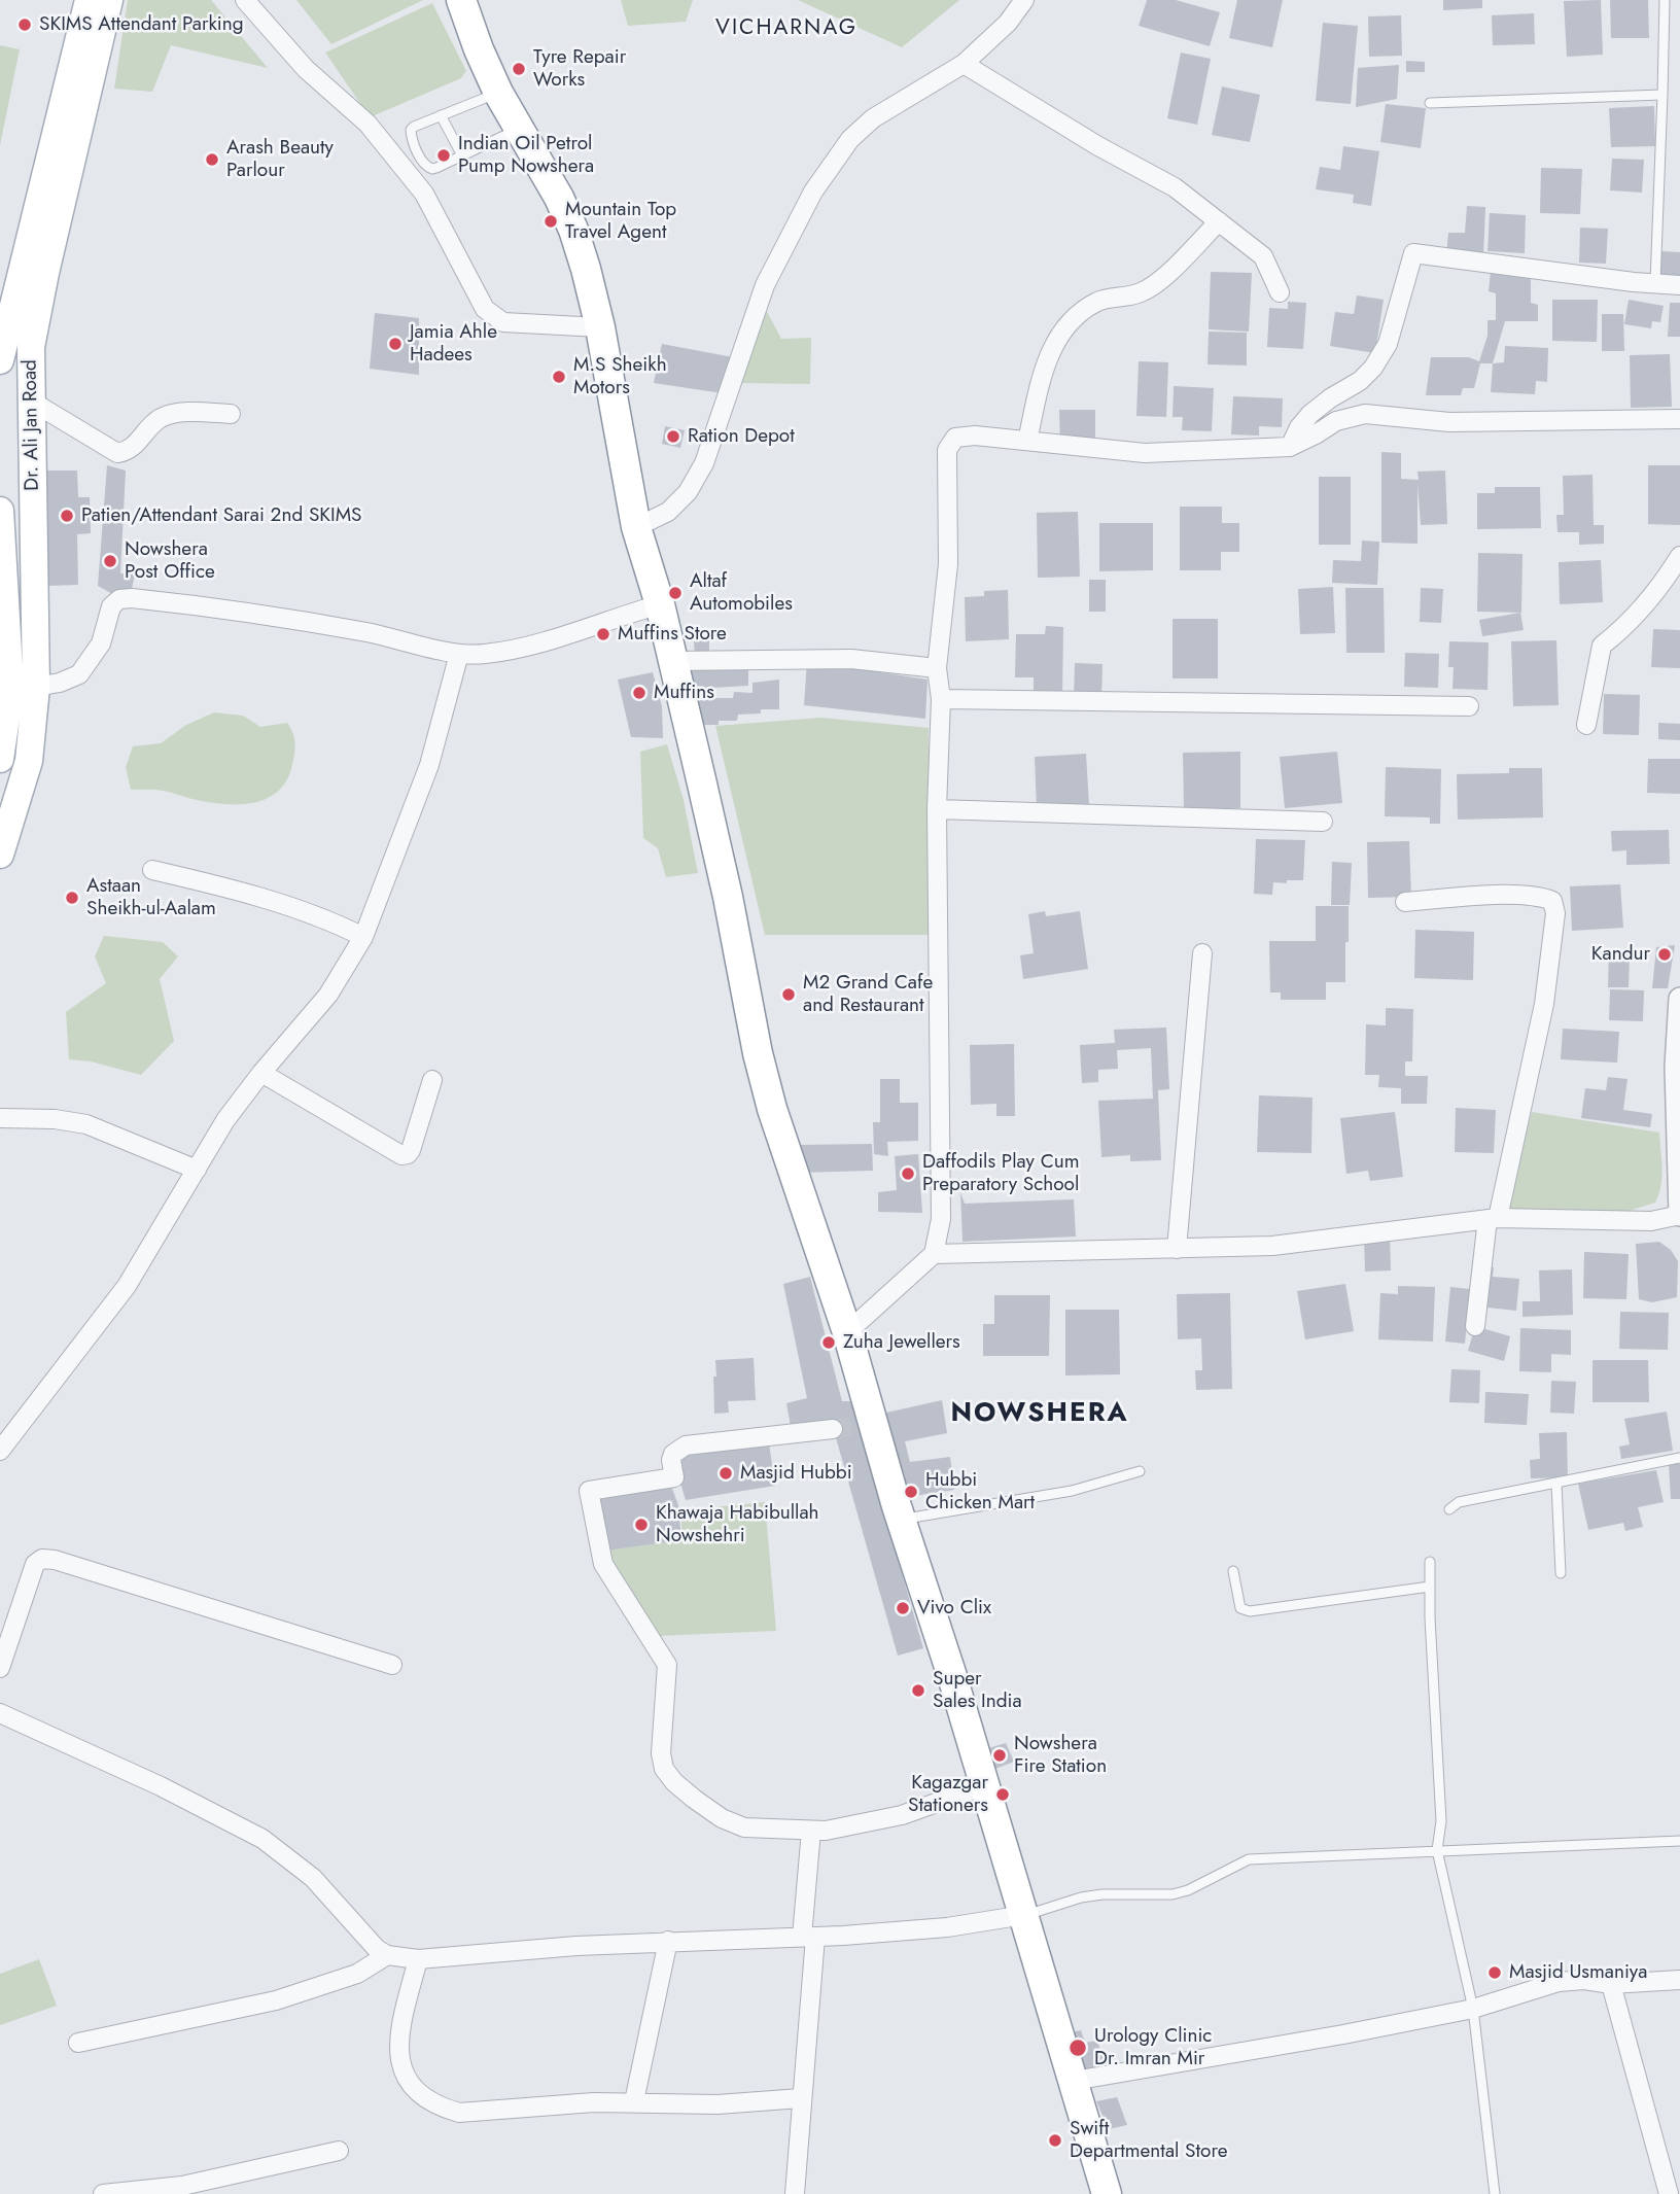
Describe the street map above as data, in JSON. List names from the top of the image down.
{
  "streets": {
    "main road": ["Dr. Ali Jan Road"]
  },
  "districts": ["VICHARNAG", "NOWSHERA"],
  "places": [
    "SKIMS Attendant Parking",
    "Tyre Repair Works",
    "Indian Oil Petrol Pump Nowshera",
    "Arash Beauty Parlour",
    "Mountain Top Travel Agent",
    "Jamia Ahle Hadees",
    "M.S Sheikh Motors",
    "Ration Depot",
    "Patien/Attendant Sarai 2nd SKIMS",
    "Nowshera Post Office",
    "Altaf Automobiles",
    "Muffins Store",
    "Muffins",
    "Astaan Sheikh-ul-Aalam",
    "Kandur",
    "M2 Grand Cafe and Restaurant",
    "Daffodils Play Cum Preparatory School",
    "Zuha Jewellers",
    "Masjid Hubbi",
    "Hubbi Chicken Mart",
    "Khawaja Habibullah Nowshehri",
    "Vivo Clix",
    "Super Sales India",
    "Nowshera Fire Station",
    "Kagazgar Stationers",
    "Masjid Usmaniya",
    "Urology Clinic Dr. Imran Mir",
    "Swift Departmental Store"
  ]
}
